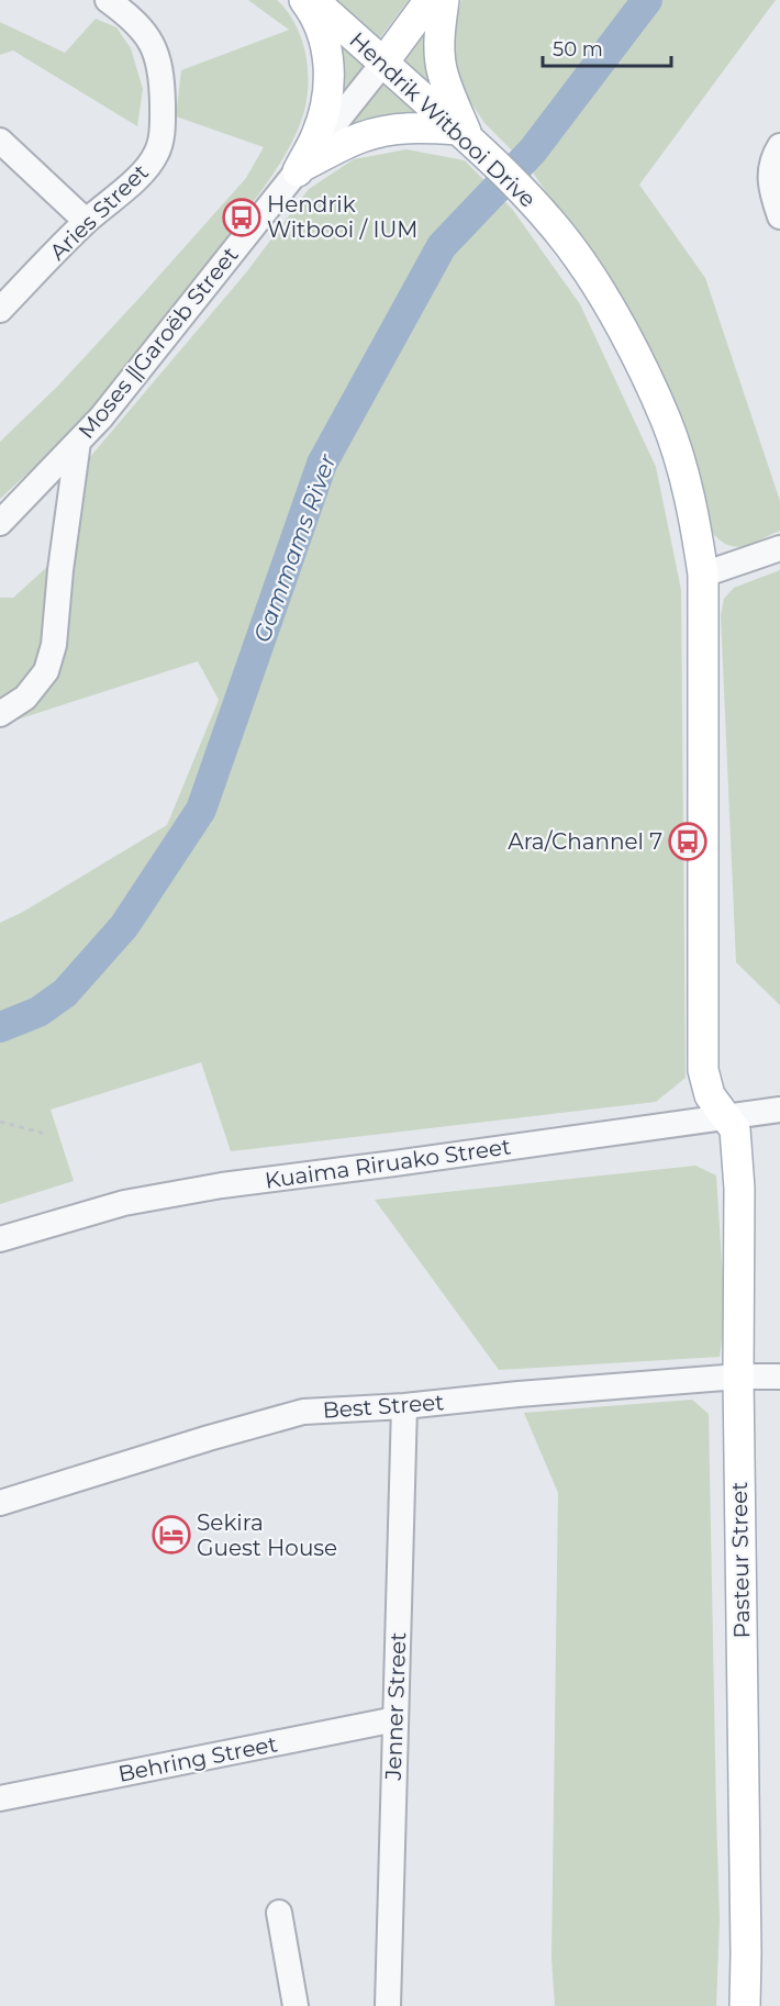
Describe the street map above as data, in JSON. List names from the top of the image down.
{
  "streets": {
    "main road": ["Hendrik Witbooi Drive", "Moses ǁGaroëb Street", "Pasteur Street"],
    "street": [
      "Aries Street",
      "Kuaima Riruako Street",
      "Best Street",
      "Jenner Street",
      "Behring Street"
    ]
  },
  "crossings": [
    ["Hendrik Witbooi Drive", "Moses ǁGaroëb Street"],
    ["Hendrik Witbooi Drive", "Kuaima Riruako Street"],
    ["Hendrik Witbooi Drive", "Pasteur Street"],
    ["Kuaima Riruako Street", "Pasteur Street"],
    ["Best Street", "Pasteur Street"],
    ["Best Street", "Jenner Street"],
    ["Jenner Street", "Behring Street"]
  ],
  "water": ["Gammams River"],
  "places": {
    "bus stop": ["Hendrik Witbooi / IUM", "Ara/Channel 7"],
    "hotel": ["Sekira Guest House"]
  },
  "scale_bar": "50 m"
}
